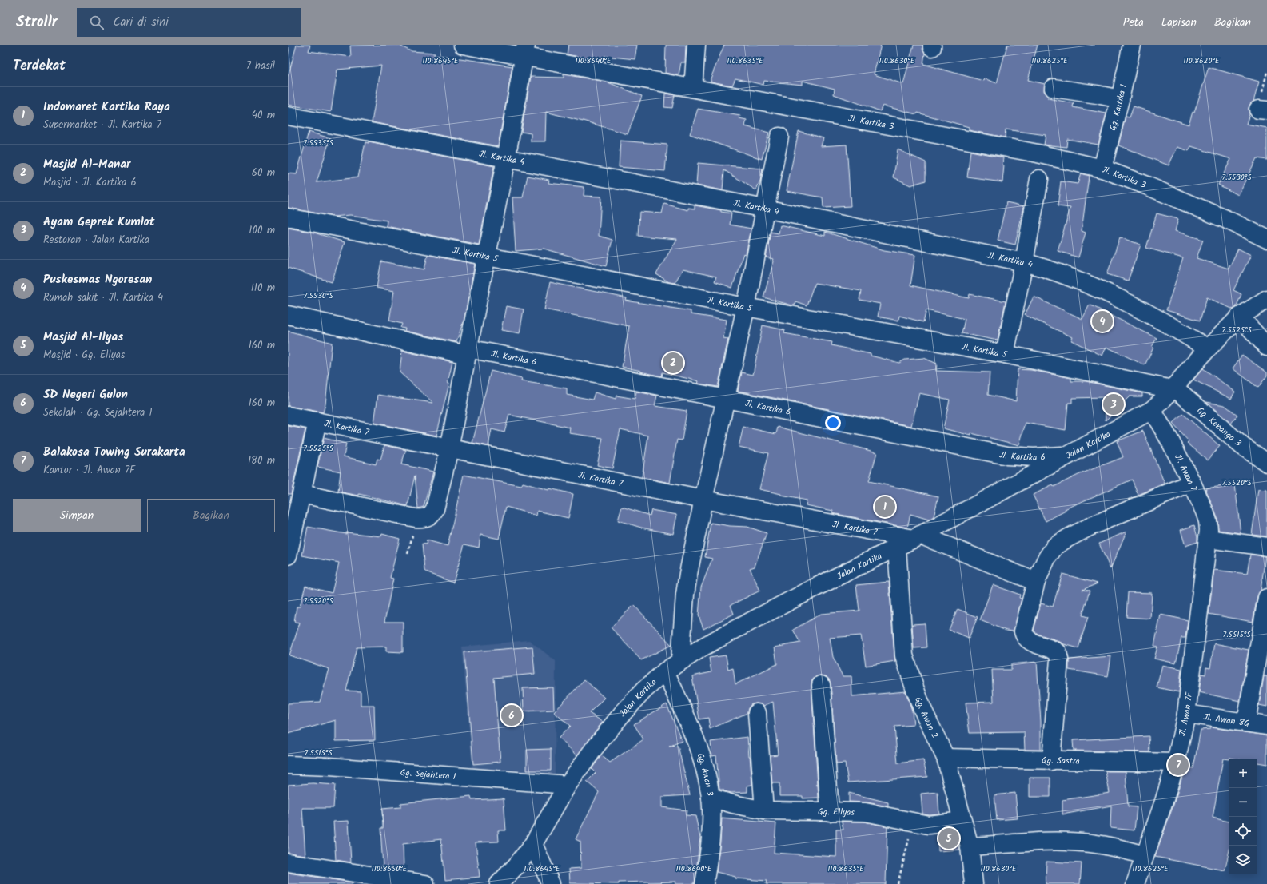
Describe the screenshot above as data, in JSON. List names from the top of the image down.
{
  "streets": {
    "street": [
      "Gg. Kartika 1",
      "Jl. Kartika 3",
      "Jl. Kartika 4",
      "Jl. Kartika 5",
      "Jl. Kartika 6",
      "Gg. Kenanga 3",
      "Jl. Kartika 7",
      "Jalan Kartika",
      "Jl. Awan 7",
      "Jl. Awan 7F",
      "Gg. Awan 2",
      "Jl. Awan 8G",
      "Gg. Sastra",
      "Gg. Sejahtera 1",
      "Gg. Awan 3",
      "Gg. Ellyas"
    ]
  },
  "crossings": [
    ["Gg. Kartika 1", "Jl. Kartika 3"],
    ["Jl. Kartika 4", "Jalan Kartika"],
    ["Jl. Kartika 5", "Gg. Kenanga 3"],
    ["Jl. Kartika 5", "Jalan Kartika"],
    ["Jl. Kartika 6", "Jalan Kartika"],
    ["Gg. Kenanga 3", "Jalan Kartika"],
    ["Jl. Kartika 7", "Jalan Kartika"],
    ["Jalan Kartika", "Jl. Awan 7"],
    ["Jalan Kartika", "Gg. Awan 2"],
    ["Jalan Kartika", "Gg. Sejahtera 1"],
    ["Jalan Kartika", "Gg. Awan 3"],
    ["Jl. Awan 7", "Jl. Awan 7F"],
    ["Jl. Awan 7F", "Jl. Awan 8G"],
    ["Jl. Awan 7F", "Gg. Sastra"],
    ["Gg. Awan 2", "Gg. Sastra"],
    ["Gg. Awan 2", "Gg. Ellyas"],
    ["Gg. Awan 3", "Gg. Ellyas"]
  ],
  "page": {
    "header": "Strollr",
    "search": "Cari di sini",
    "nav": ["Peta", "Lapisan", "Bagikan"],
    "heading": ["Terdekat", "7 hasil"],
    "list": [
      {
        "mark": "1",
        "name": "Indomaret Kartika Raya",
        "note": "Supermarket · Jl. Kartika 7",
        "value": "40 m"
      },
      {
        "mark": "2",
        "name": "Masjid Al-Manar",
        "note": "Masjid · Jl. Kartika 6",
        "value": "60 m"
      },
      {
        "mark": "3",
        "name": "Ayam Geprek Kumlot",
        "note": "Restoran · Jalan Kartika",
        "value": "100 m"
      },
      {
        "mark": "4",
        "name": "Puskesmas Ngoresan",
        "note": "Rumah sakit · Jl. Kartika 4",
        "value": "110 m"
      },
      {
        "mark": "5",
        "name": "Masjid Al-Ilyas",
        "note": "Masjid · Gg. Ellyas",
        "value": "160 m"
      },
      {
        "mark": "6",
        "name": "SD Negeri Gulon",
        "note": "Sekolah · Gg. Sejahtera 1",
        "value": "160 m"
      },
      {
        "mark": "7",
        "name": "Balakosa Towing Surakarta",
        "note": "Kantor · Jl. Awan 7F",
        "value": "180 m"
      }
    ],
    "pins": [
      "4",
      "2",
      "3",
      "1",
      "6",
      "7",
      "5"
    ],
    "buttons": ["Simpan", "Bagikan"],
    "map_buttons": ["+", "−"]
  },
  "coordinates": [
    "110.8645°E",
    "110.8640°E",
    "110.8635°E",
    "110.8630°E",
    "110.8625°E",
    "110.8620°E",
    "7.5535°S",
    "7.5530°S",
    "7.5525°S",
    "7.5520°S",
    "7.5515°S",
    "110.8650°E"
  ]
}
